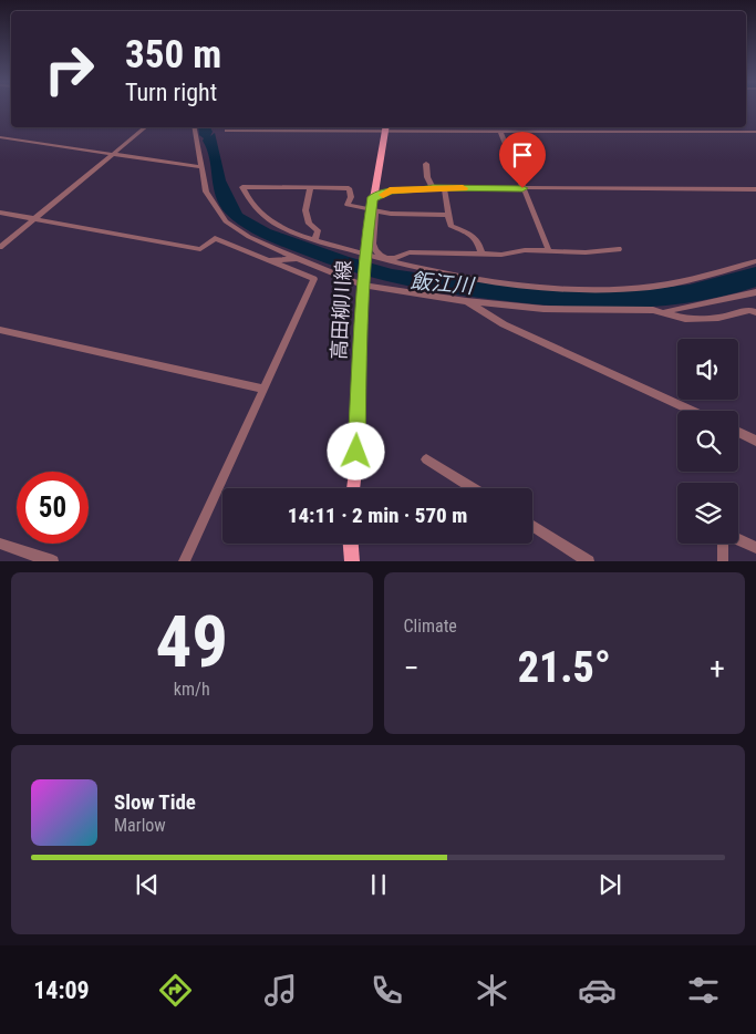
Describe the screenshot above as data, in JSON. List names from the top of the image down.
{
  "streets": {
    "main road": ["高田柳川線"]
  },
  "water": ["飯江川"],
  "page": {
    "turn": ["350 m", "Turn right"],
    "limit": "50",
    "trip": "14:11 · 2 min · 570 m",
    "tile": [
      ["49", "km/h"],
      "Climate"
    ],
    "heat": ["−", "21.5°", "+"],
    "song": ["Slow Tide", "Marlow"],
    "tabs": "14:09"
  }
}
